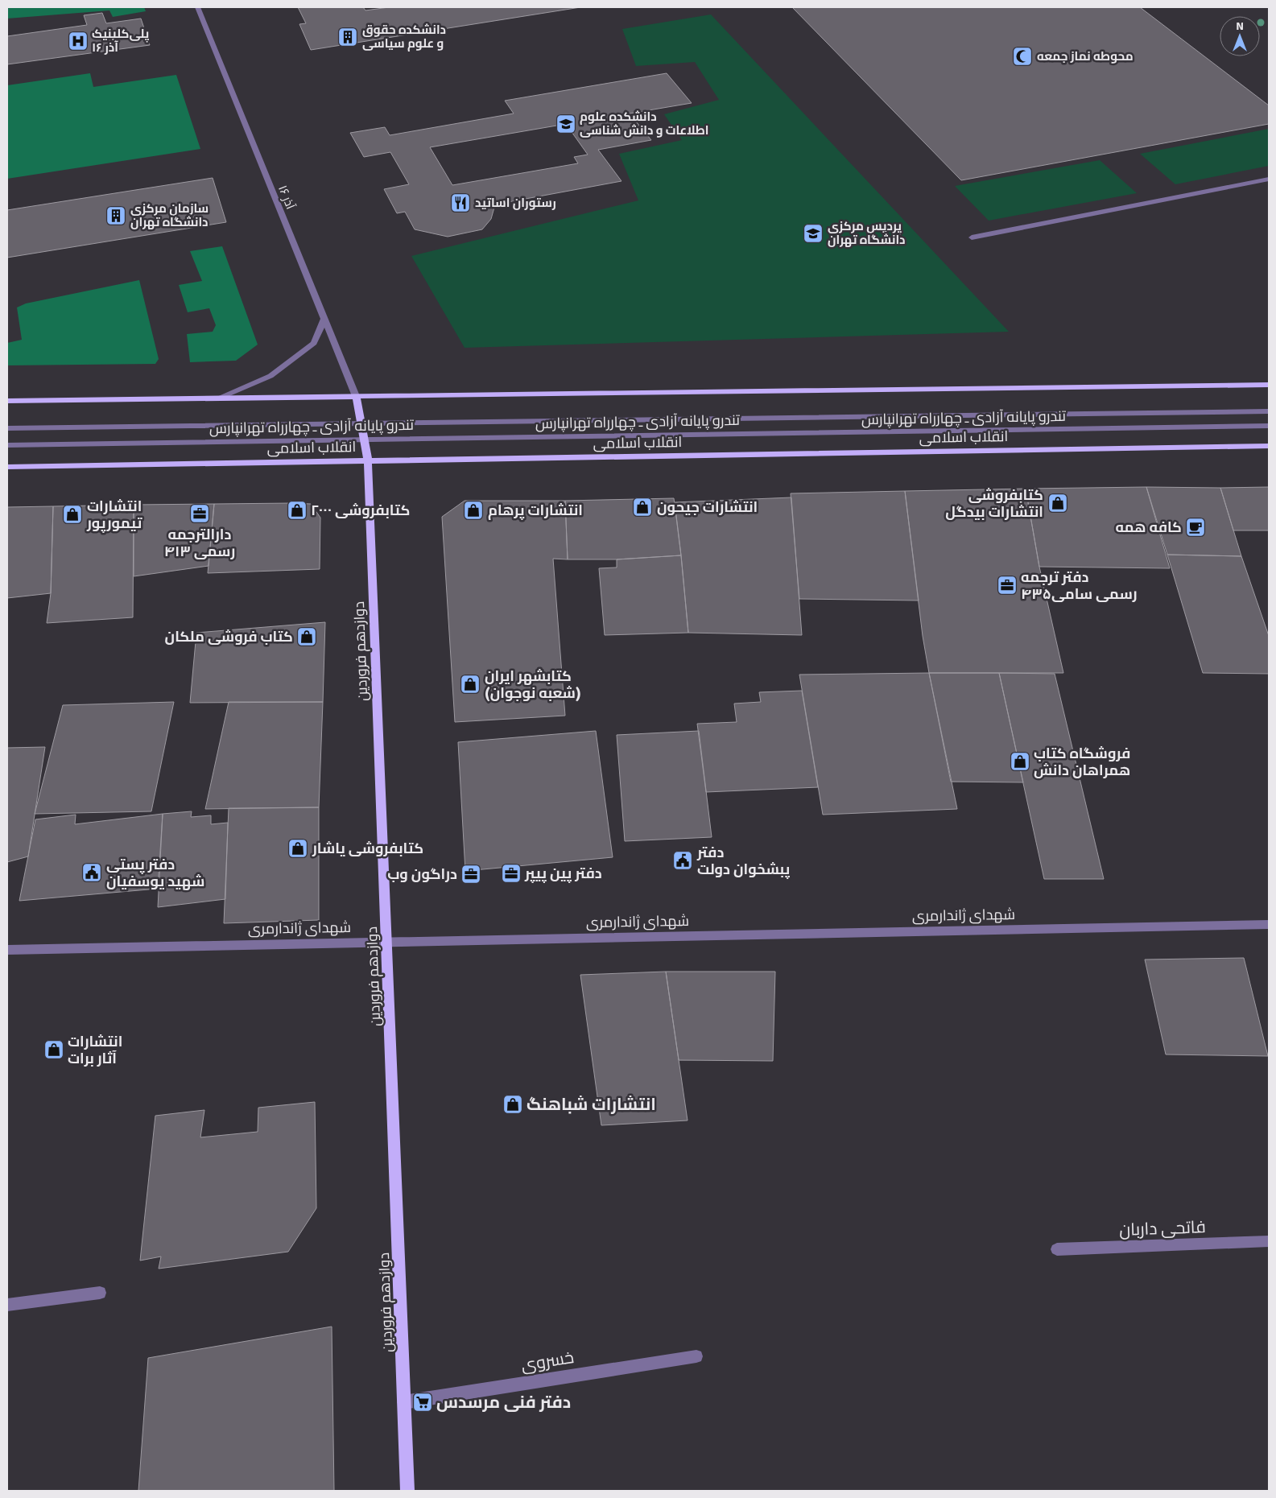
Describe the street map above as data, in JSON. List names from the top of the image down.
{
  "streets": {
    "main road": ["انقلاب اسلامی", "دوازدهم فروردین"],
    "street": [
      "۱۶ آذر",
      "تندرو پایانه آزادی ـ چهارراه تهرانپارس",
      "شهدای ژاندارمری",
      "فاتحی داربان",
      "خسروی"
    ]
  },
  "crossings": [
    ["۱۶ آذر", "دوازدهم فروردین"],
    ["تندرو پایانه آزادی ـ چهارراه تهرانپارس", "دوازدهم فروردین"],
    ["انقلاب اسلامی", "دوازدهم فروردین"],
    ["دوازدهم فروردین", "شهدای ژاندارمری"],
    ["دوازدهم فروردین", "خسروی"]
  ],
  "places": {
    "building": ["دانشکده حقوق و علوم سیاسی", "سازمان مرکزی دانشگاه تهران"],
    "hospital": ["پلی‌کلینیک ۱۶ آذر"],
    "mosque": ["محوطه نماز جمعه"],
    "school or university": ["دانشکده علوم اطلاعات و دانش شناسی", "پردیس مرکزی دانشگاه‌ تهران"],
    "restaurant": ["رستوران اساتید"],
    "shop": [
      "کتابفروشی انتشارات بیدگل",
      "انتشارات جیحون",
      "کتابفروشی ۲۰۰۰",
      "انتشارات پرهام",
      "انتشارات تیمورپور",
      "کتاب فروشی ملکان",
      "کتابشهر ایران (شعبه نوجوان)",
      "فروشگاه کتاب همراهان دانش",
      "کتابفروشی یاشار",
      "انتشارات آثار برات",
      "انتشارات شباهنگ"
    ],
    "office": [
      "دارالترجمه رسمی ۴۱۳",
      "دفتر ترجمه رسمی سامی۴۳۵",
      "دفتر پین پیپر",
      "دراگون وب"
    ],
    "cafe": ["کافه همه"],
    "public building": ["دفتر پبشخوان دولت", "دفتر پستی شهید یوسفیان"],
    "supermarket": ["دفتر فنی مرسدس"]
  },
  "north": "top"
}
